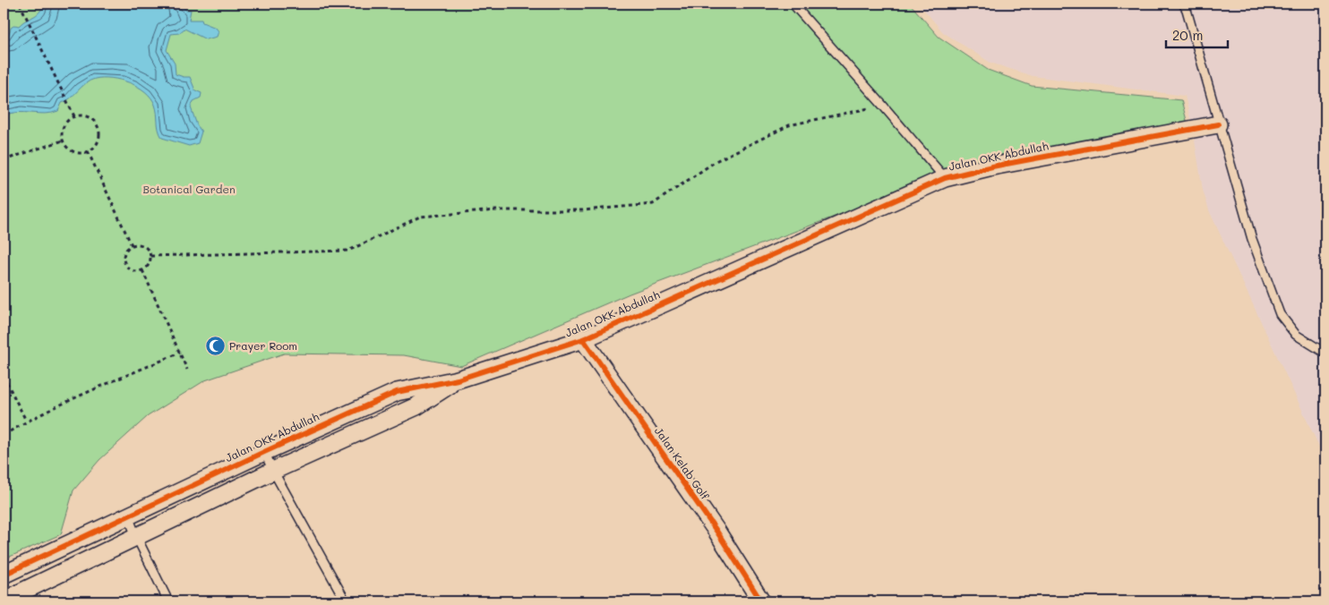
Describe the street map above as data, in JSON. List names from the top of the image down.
{
  "streets": {
    "street": ["Jalan OKK Abdullah", "Jalan Kelab Golf"]
  },
  "crossings": [
    ["Jalan OKK Abdullah", "Jalan Kelab Golf"]
  ],
  "parks": ["Botanical Garden"],
  "places": {
    "mosque": ["Prayer Room"]
  },
  "scale_bar": "20 m"
}
